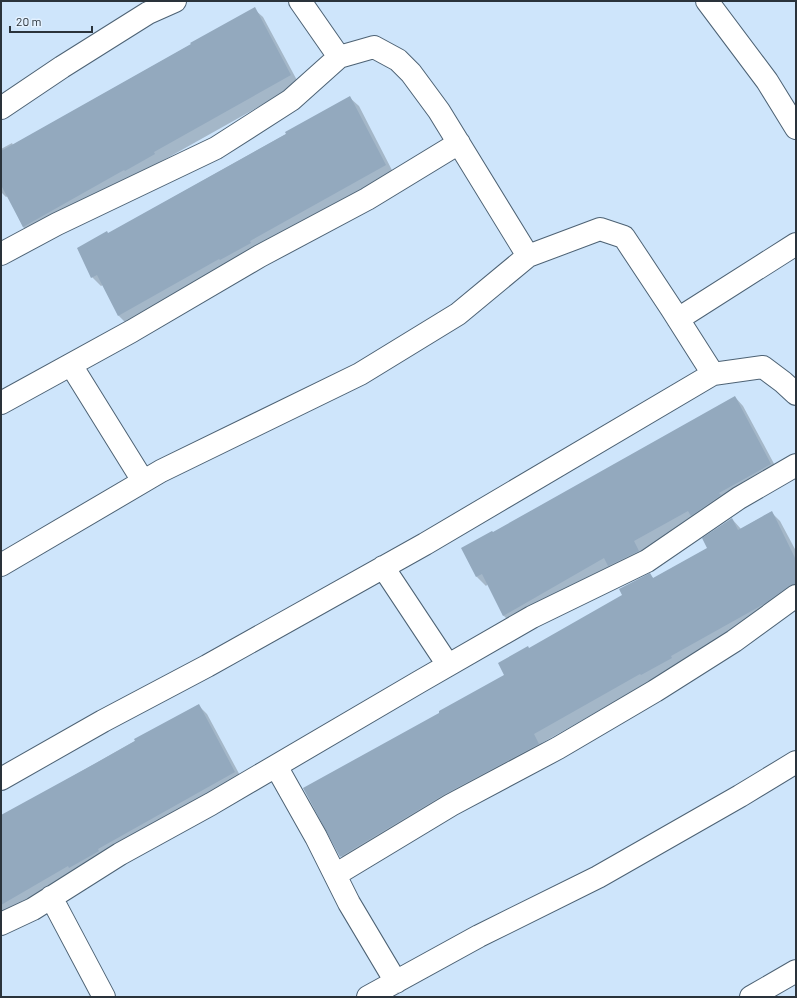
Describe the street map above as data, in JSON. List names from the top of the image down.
{
  "scale_bar": "20 m"
}
